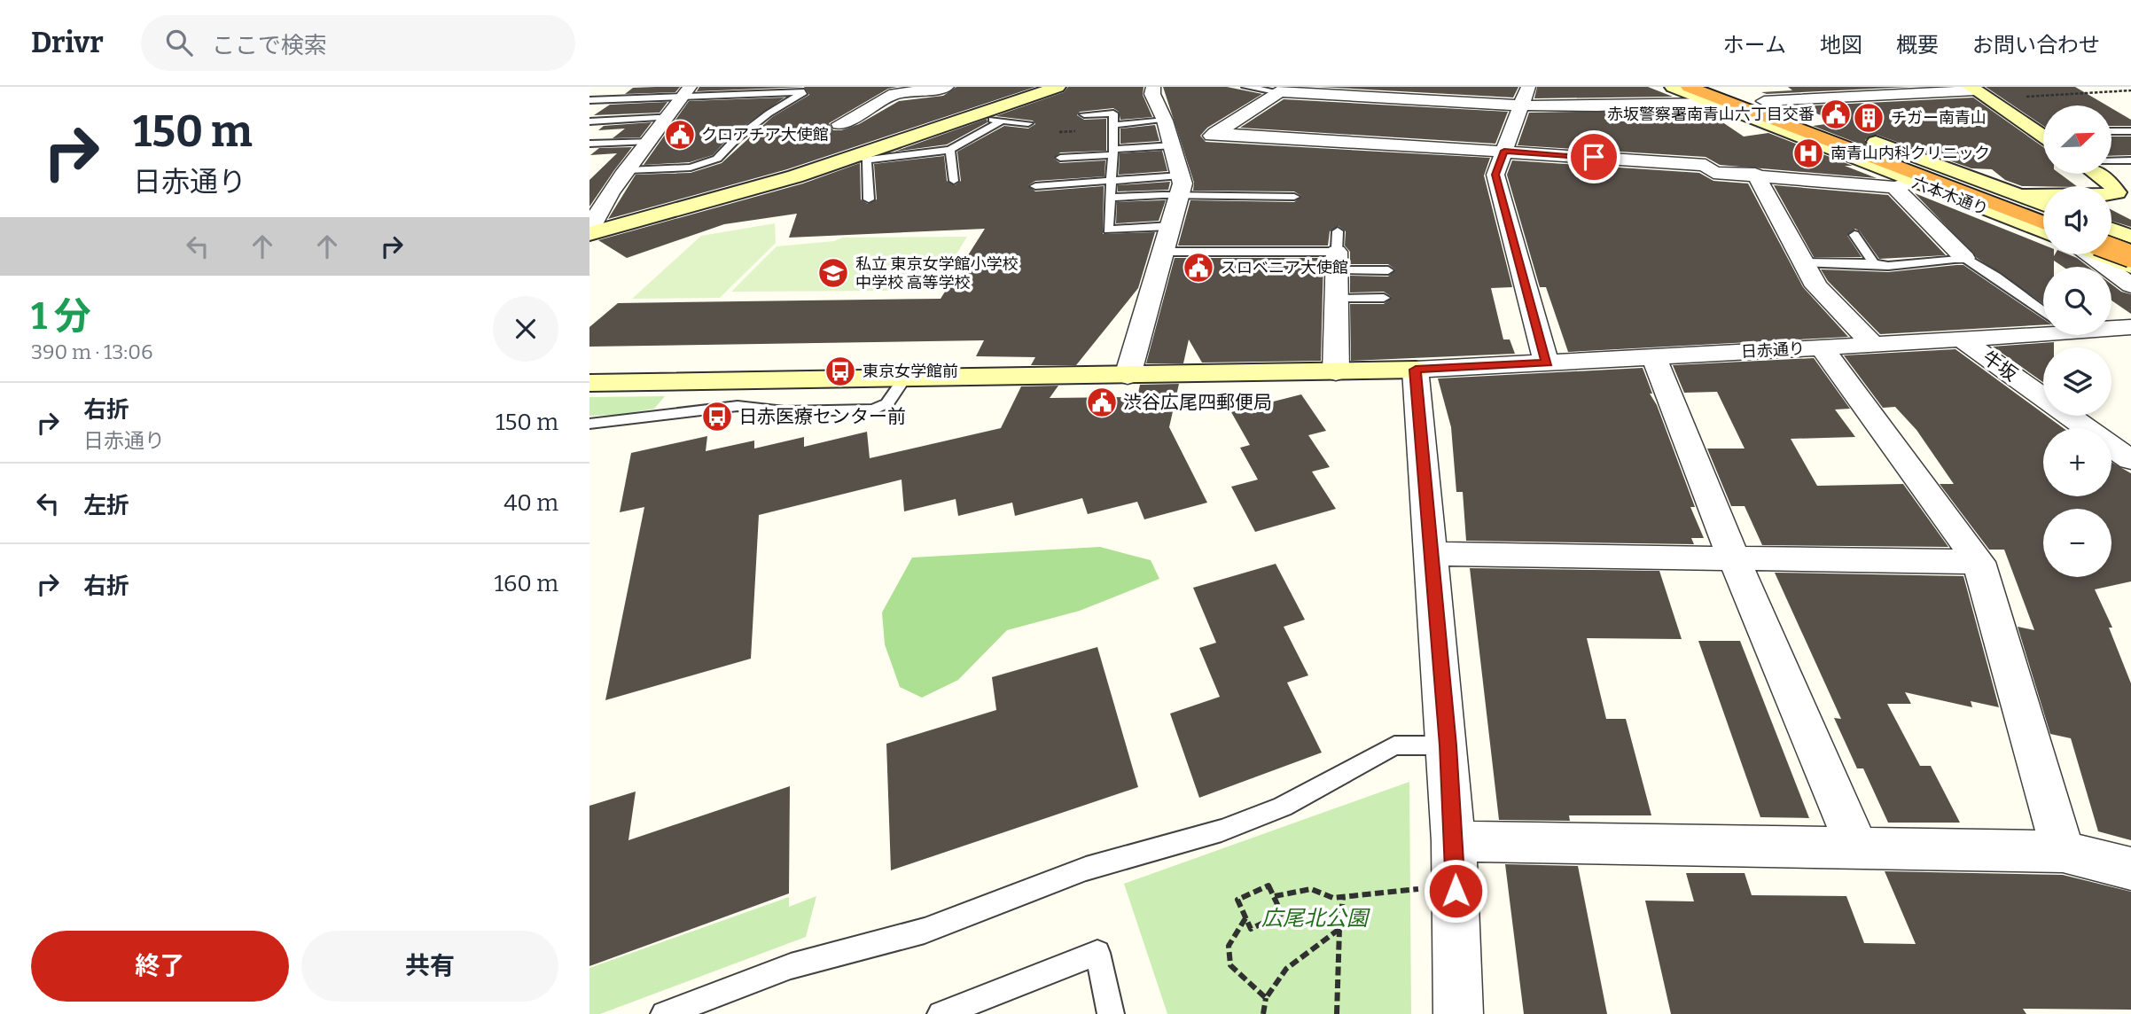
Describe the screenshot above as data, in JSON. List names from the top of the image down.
{
  "streets": {
    "main road": ["六本木通り"],
    "street": ["日赤通り", "牛坂"]
  },
  "crossings": [
    ["日赤通り", "牛坂"]
  ],
  "parks": ["広尾北公園"],
  "places": {
    "public building": [
      "赤坂警察署南青山六丁目交番",
      "クロアチア大使館",
      "スロベニア大使館",
      "渋谷広尾四郵便局"
    ],
    "building": ["チガー南青山"],
    "hospital": ["南青山内科クリニック"],
    "school or university": ["私立 東京女学館小学校 中学校 高等学校"],
    "bus stop": ["東京女学館前", "日赤医療センター前"]
  },
  "north": "top right",
  "page": {
    "header": "Drivr",
    "search": "ここで検索",
    "nav": [
      "ホーム",
      "地図",
      "概要",
      "お問い合わせ"
    ],
    "turn": ["150 m", "日赤通り"],
    "map_buttons": ["+", "−"],
    "heading": ["1 分", "390 m · 13:06"],
    "list": [
      {
        "name": "右折",
        "note": "日赤通り",
        "value": "150 m"
      },
      {
        "name": "左折",
        "value": "40 m"
      },
      {
        "name": "右折",
        "value": "160 m"
      }
    ],
    "buttons": ["終了", "共有"]
  }
}
